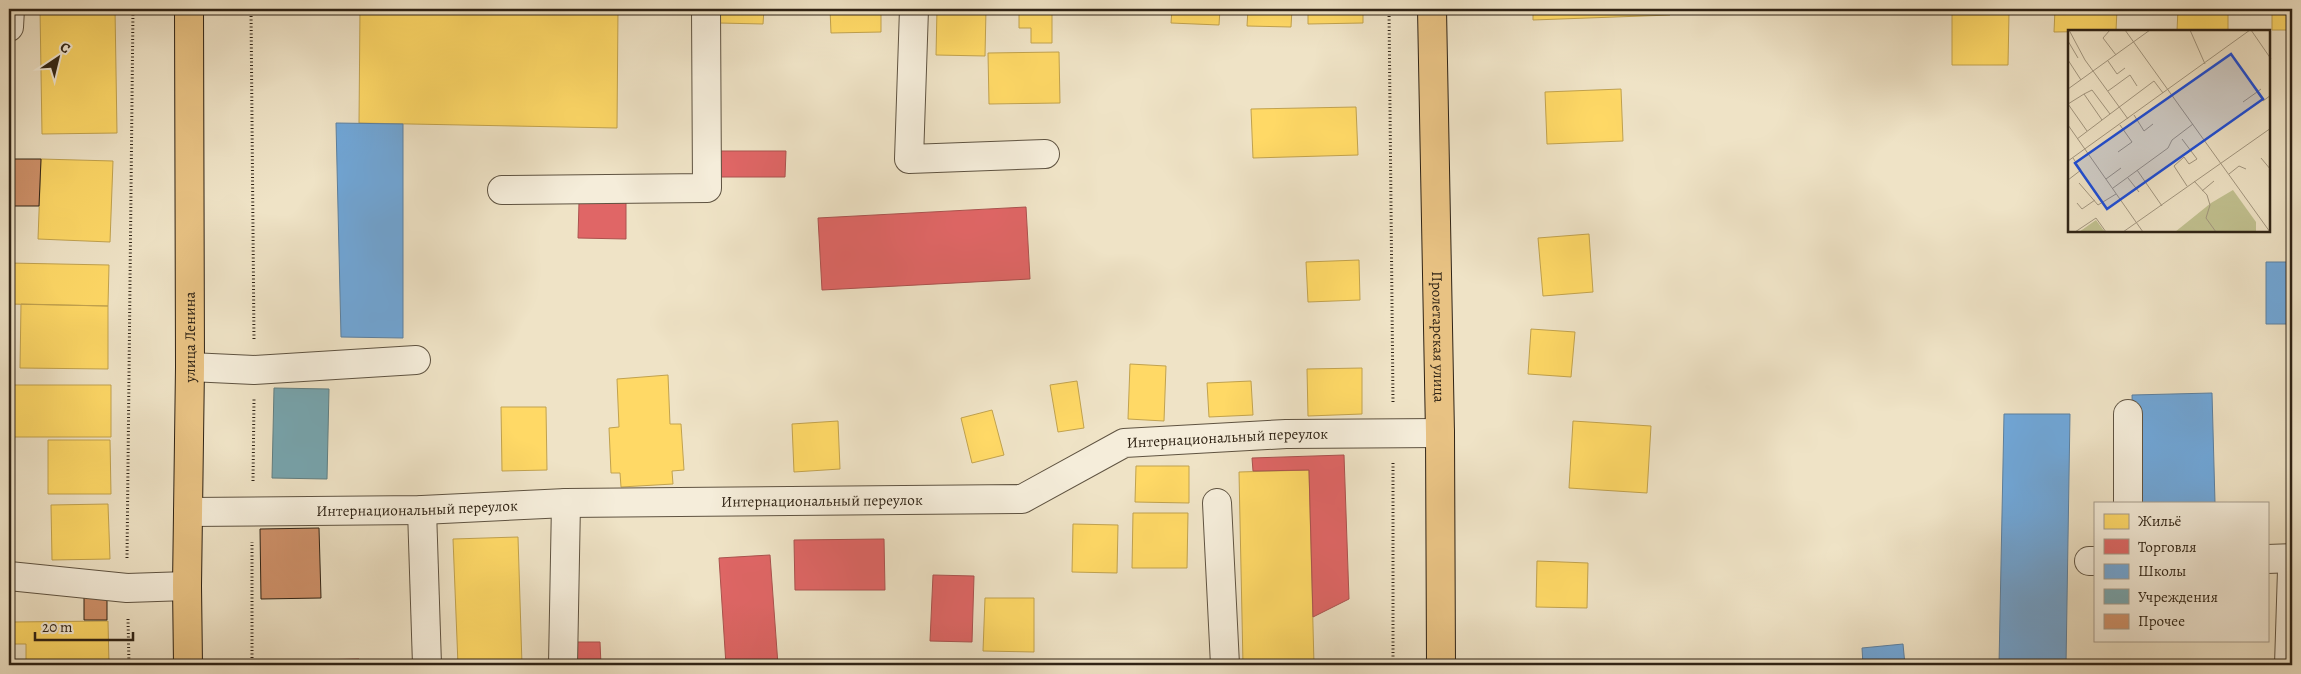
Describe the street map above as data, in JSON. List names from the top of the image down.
{
  "streets": {
    "main road": ["улица Ленина", "Пролетарская улица"],
    "street": ["Интернациональный переулок"]
  },
  "crossings": [
    ["улица Ленина", "Интернациональный переулок"],
    ["Пролетарская улица", "Интернациональный переулок"]
  ],
  "legend": [
    "Жильё",
    "Торговля",
    "Школы",
    "Учреждения",
    "Прочее"
  ],
  "scale_bar": "20 m",
  "north": "top right"
}
